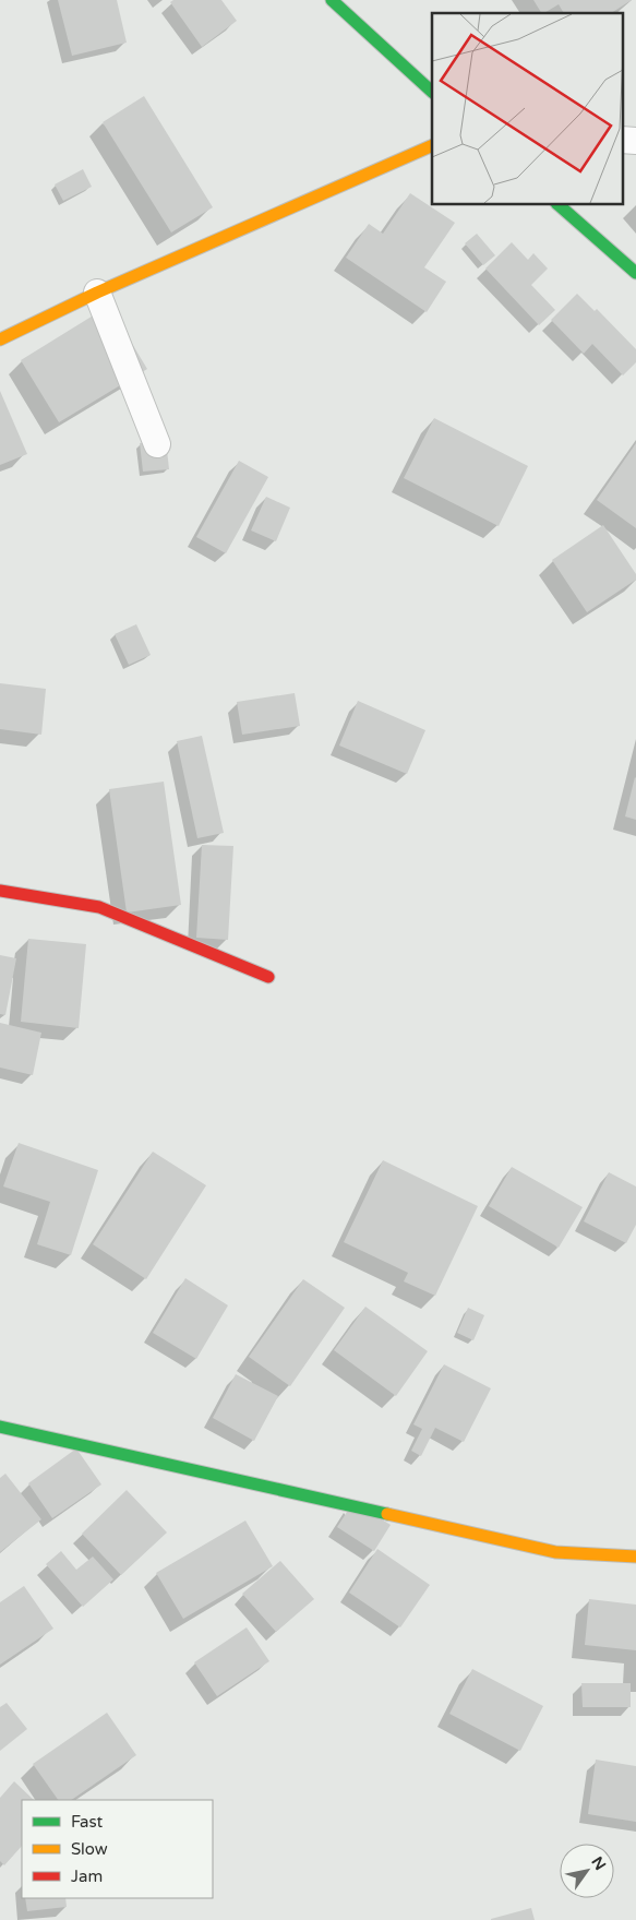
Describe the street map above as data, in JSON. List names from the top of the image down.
{
  "legend": ["Fast", "Slow", "Jam"],
  "north": "top right"
}
